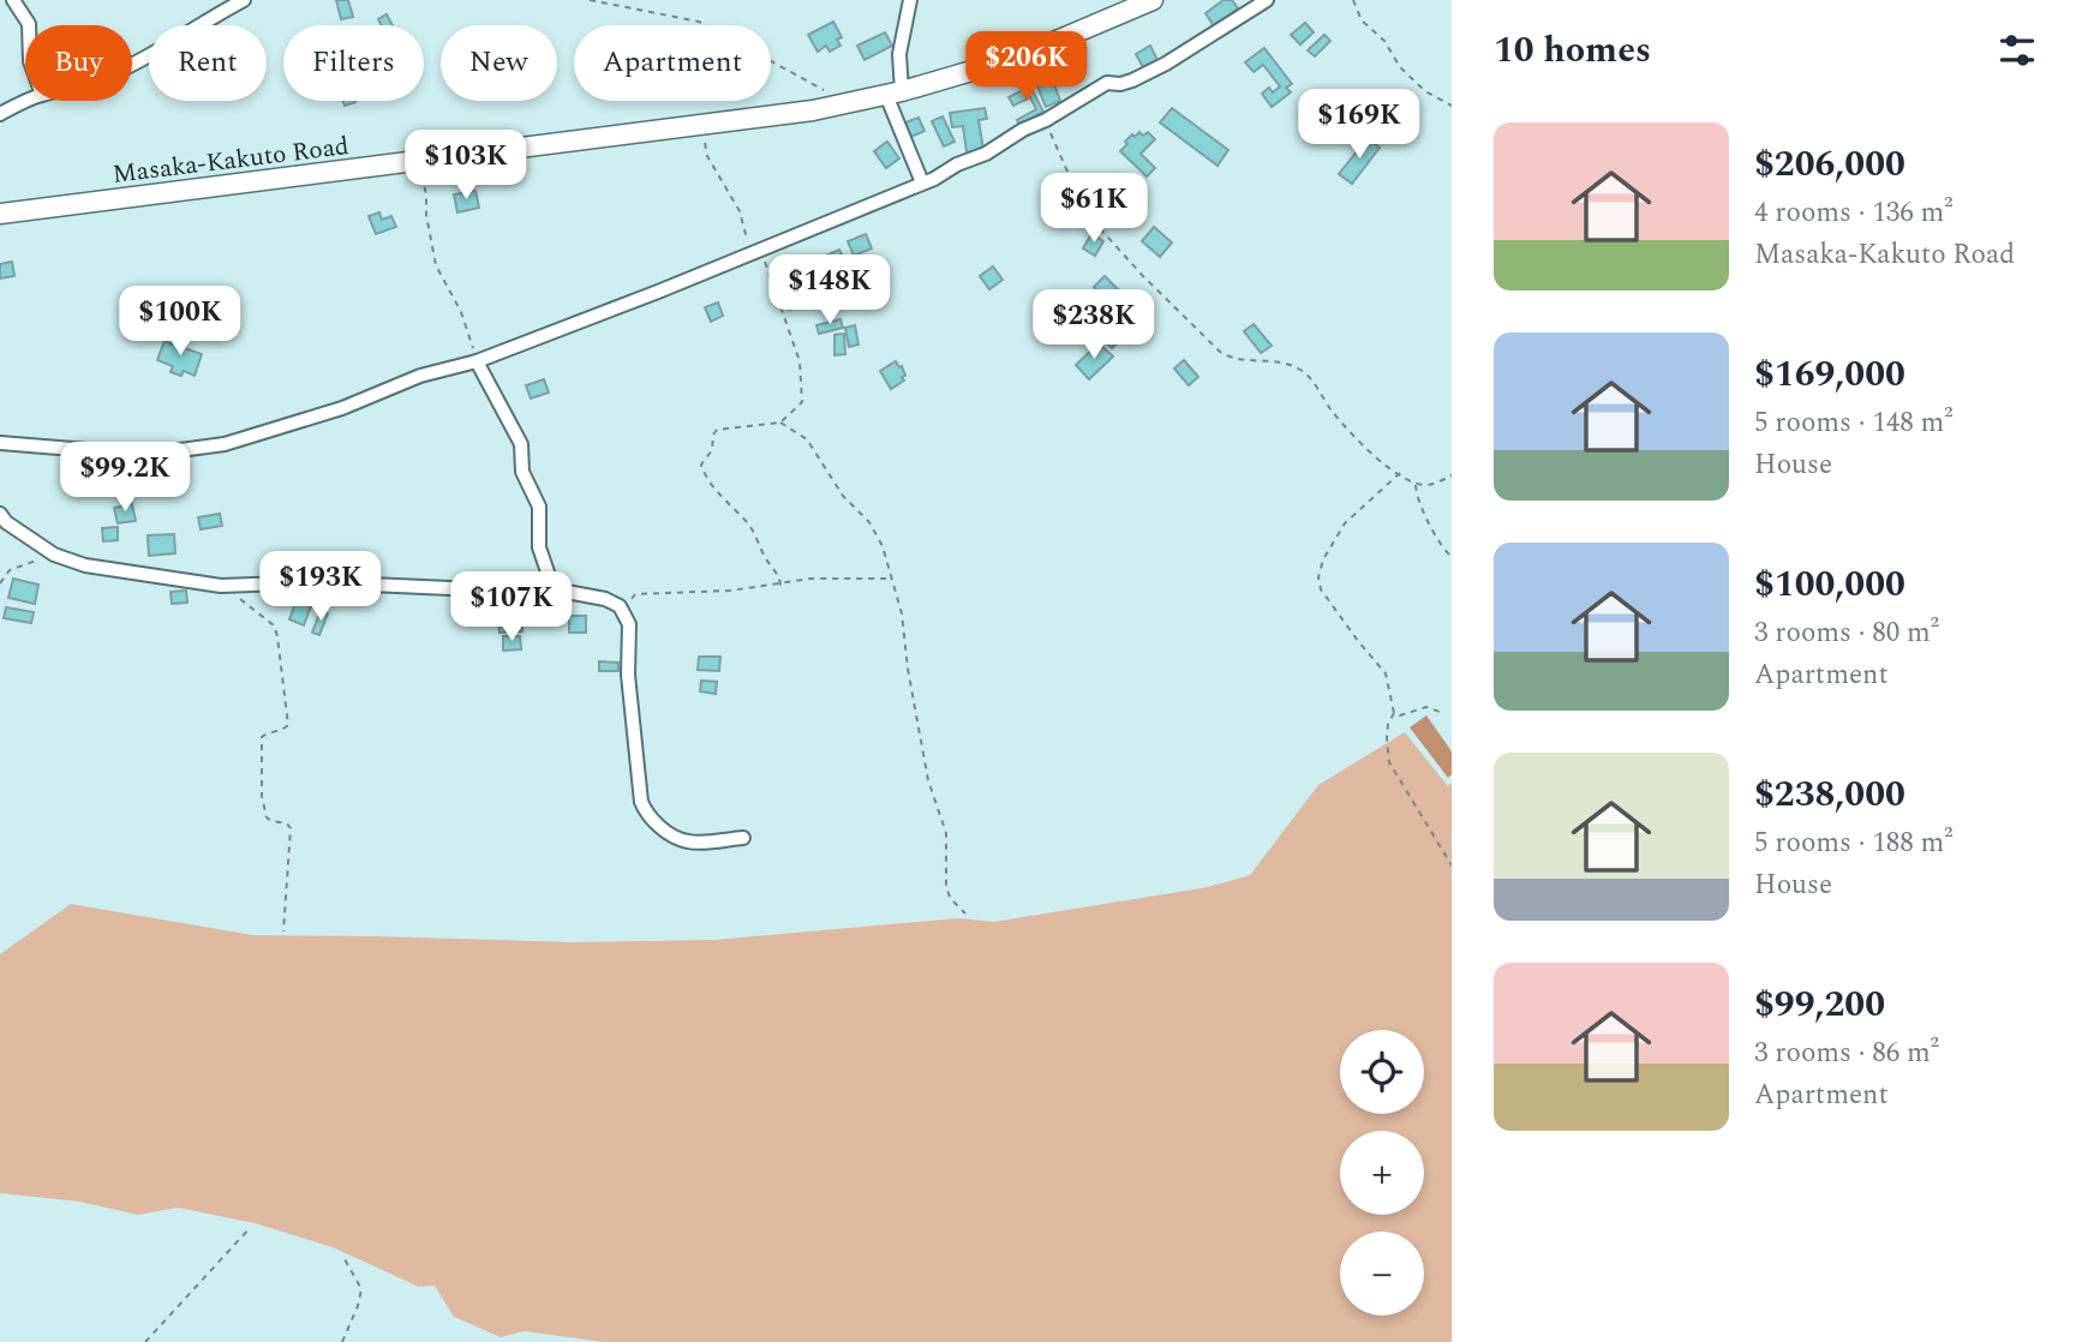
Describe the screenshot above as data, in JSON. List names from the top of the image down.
{
  "streets": {
    "highway": ["Masaka-Kakuto Road"]
  },
  "page": {
    "heading": "10 homes",
    "chip": [
      "Buy",
      "Rent",
      "Filters",
      "New",
      "Apartment"
    ],
    "price": [
      "$206K",
      "$169K",
      "$103K",
      "$61K",
      "$148K",
      "$100K",
      "$238K",
      "$99.2K",
      "$193K",
      "$107K"
    ],
    "list": [
      {
        "name": "$206,000",
        "note": "4 rooms · 136 m² · Masaka-Kakuto Road"
      },
      {
        "name": "$169,000",
        "note": "5 rooms · 148 m² · House"
      },
      {
        "name": "$100,000",
        "note": "3 rooms · 80 m² · Apartment"
      },
      {
        "name": "$238,000",
        "note": "5 rooms · 188 m² · House"
      },
      {
        "name": "$99,200",
        "note": "3 rooms · 86 m² · Apartment"
      }
    ],
    "map_buttons": ["+", "−"]
  }
}
